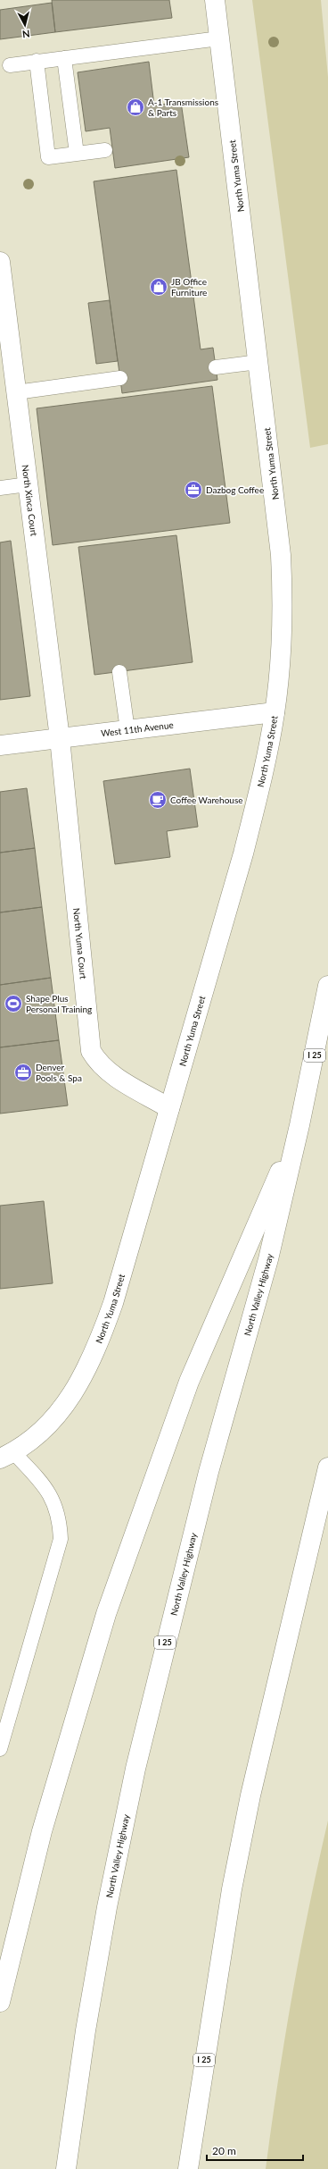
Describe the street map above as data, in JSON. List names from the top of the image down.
{
  "streets": {
    "main road": [
      "North Yuma Street",
      "North Xinca Court",
      "West 11th Avenue",
      "North Yuma Court",
      "I 25",
      "North Valley Highway"
    ]
  },
  "crossings": [
    ["North Yuma Street", "West 11th Avenue"],
    ["North Yuma Street", "North Yuma Court"],
    ["North Xinca Court", "West 11th Avenue"],
    ["North Xinca Court", "North Yuma Court"],
    ["West 11th Avenue", "North Yuma Court"]
  ],
  "places": {
    "shop": ["A-1 Transmissions & Parts", "JB Office Furniture"],
    "office": ["Dazbog Coffee", "Denver Pools & Spa"],
    "cafe": ["Coffee Warehouse"],
    "sports": ["Shape Plus Personal Training"]
  },
  "scale_bar": "20 m",
  "north": "bottom"
}
